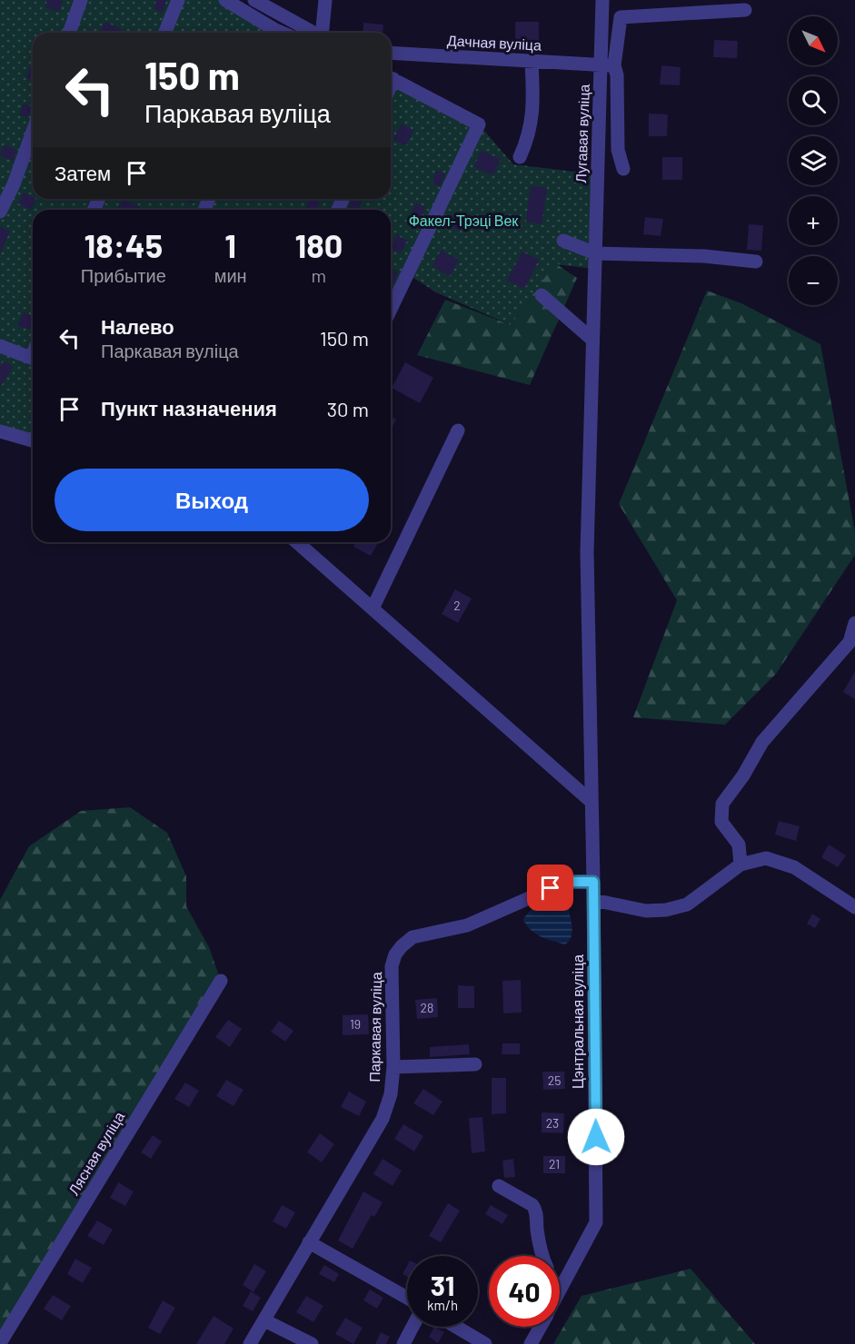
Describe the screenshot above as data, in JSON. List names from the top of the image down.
{
  "streets": {
    "street": [
      "Дачная вуліца",
      "Лугавая вуліца",
      "Цэнтральная вуліца",
      "Паркавая вуліца",
      "Лясная вуліца"
    ]
  },
  "crossings": [
    ["Дачная вуліца", "Лугавая вуліца"],
    ["Лугавая вуліца", "Цэнтральная вуліца"],
    ["Цэнтральная вуліца", "Паркавая вуліца"]
  ],
  "parks": ["Факел-Трэці Век"],
  "house_numbers": [
    "2",
    "28",
    "19",
    "25",
    "23",
    "21"
  ],
  "north": "bottom right",
  "page": {
    "map_buttons": ["+", "−"],
    "turn": ["150 m", "Паркавая вуліца"],
    "then": "Затем",
    "eta": [
      "18:45",
      "Прибытие",
      "1",
      "мин",
      "180",
      "m"
    ],
    "list": [
      {
        "name": "Налево",
        "note": "Паркавая вуліца",
        "value": "150 m"
      },
      {
        "name": "Пункт назначения",
        "value": "30 m"
      }
    ],
    "buttons": "Выход",
    "speed": "31 km/h",
    "limit": "40"
  }
}
